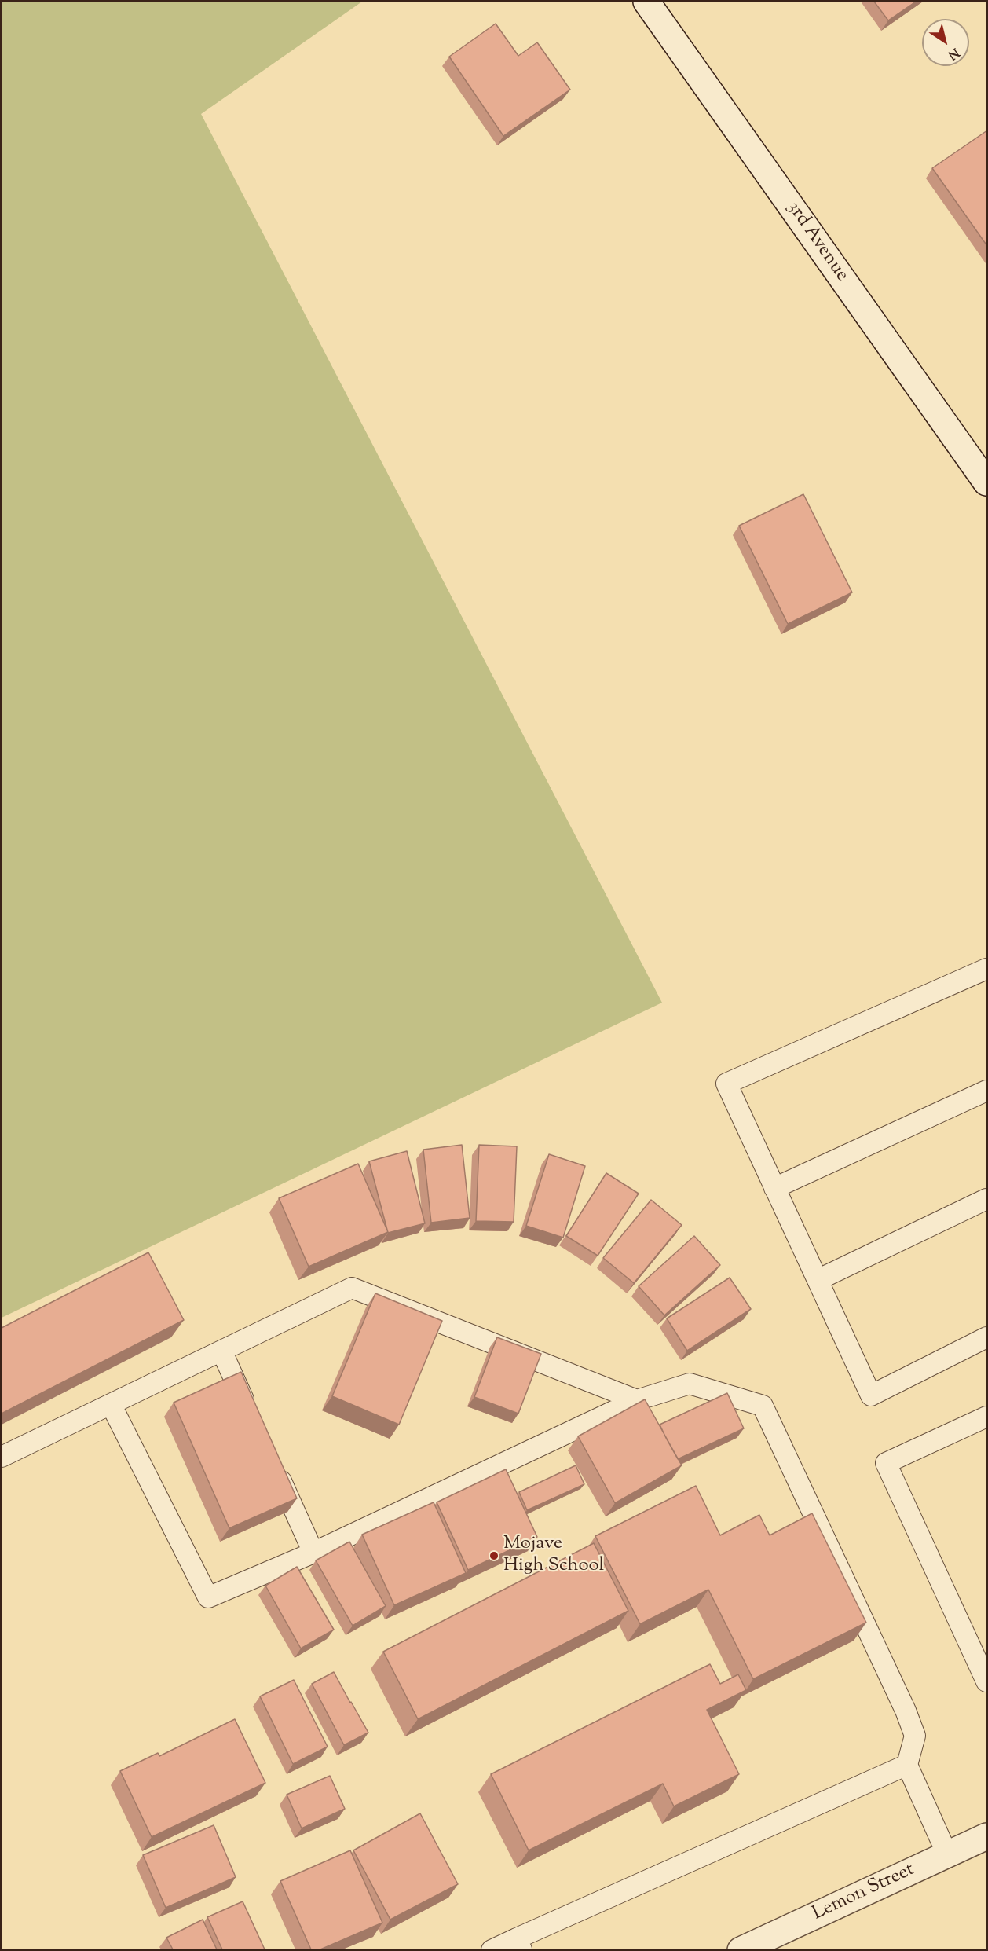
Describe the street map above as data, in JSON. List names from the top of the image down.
{
  "streets": {
    "street": ["3rd Avenue", "Lemon Street"]
  },
  "places": ["Mojave High School"],
  "north": "bottom right"
}
